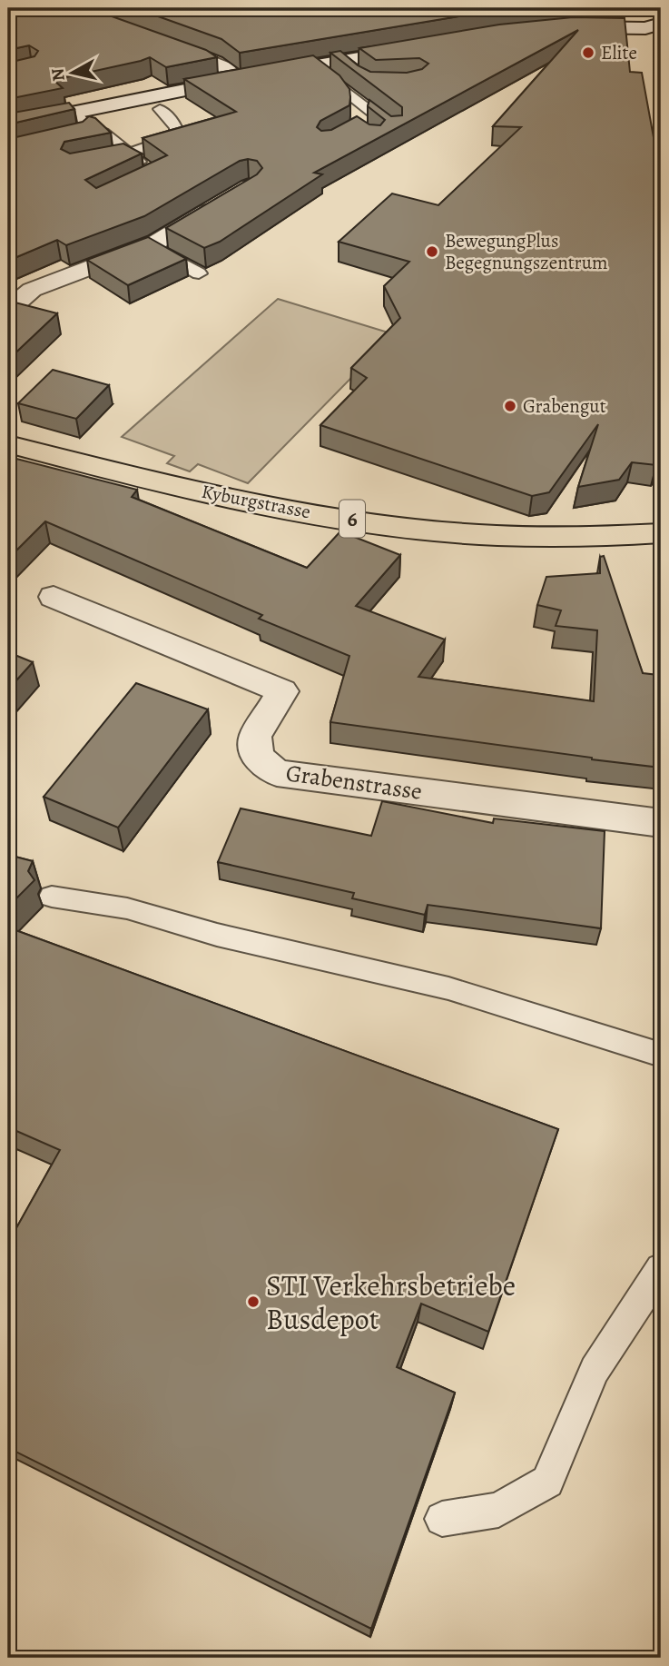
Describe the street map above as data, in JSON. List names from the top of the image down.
{
  "streets": {
    "main road": ["Kyburgstrasse", "6"],
    "street": ["Grabenstrasse"]
  },
  "places": [
    "Elite",
    "BewegungPlus Begegnungszentrum",
    "Grabengut",
    "STI Verkehrsbetriebe Busdepot"
  ],
  "north": "left"
}
